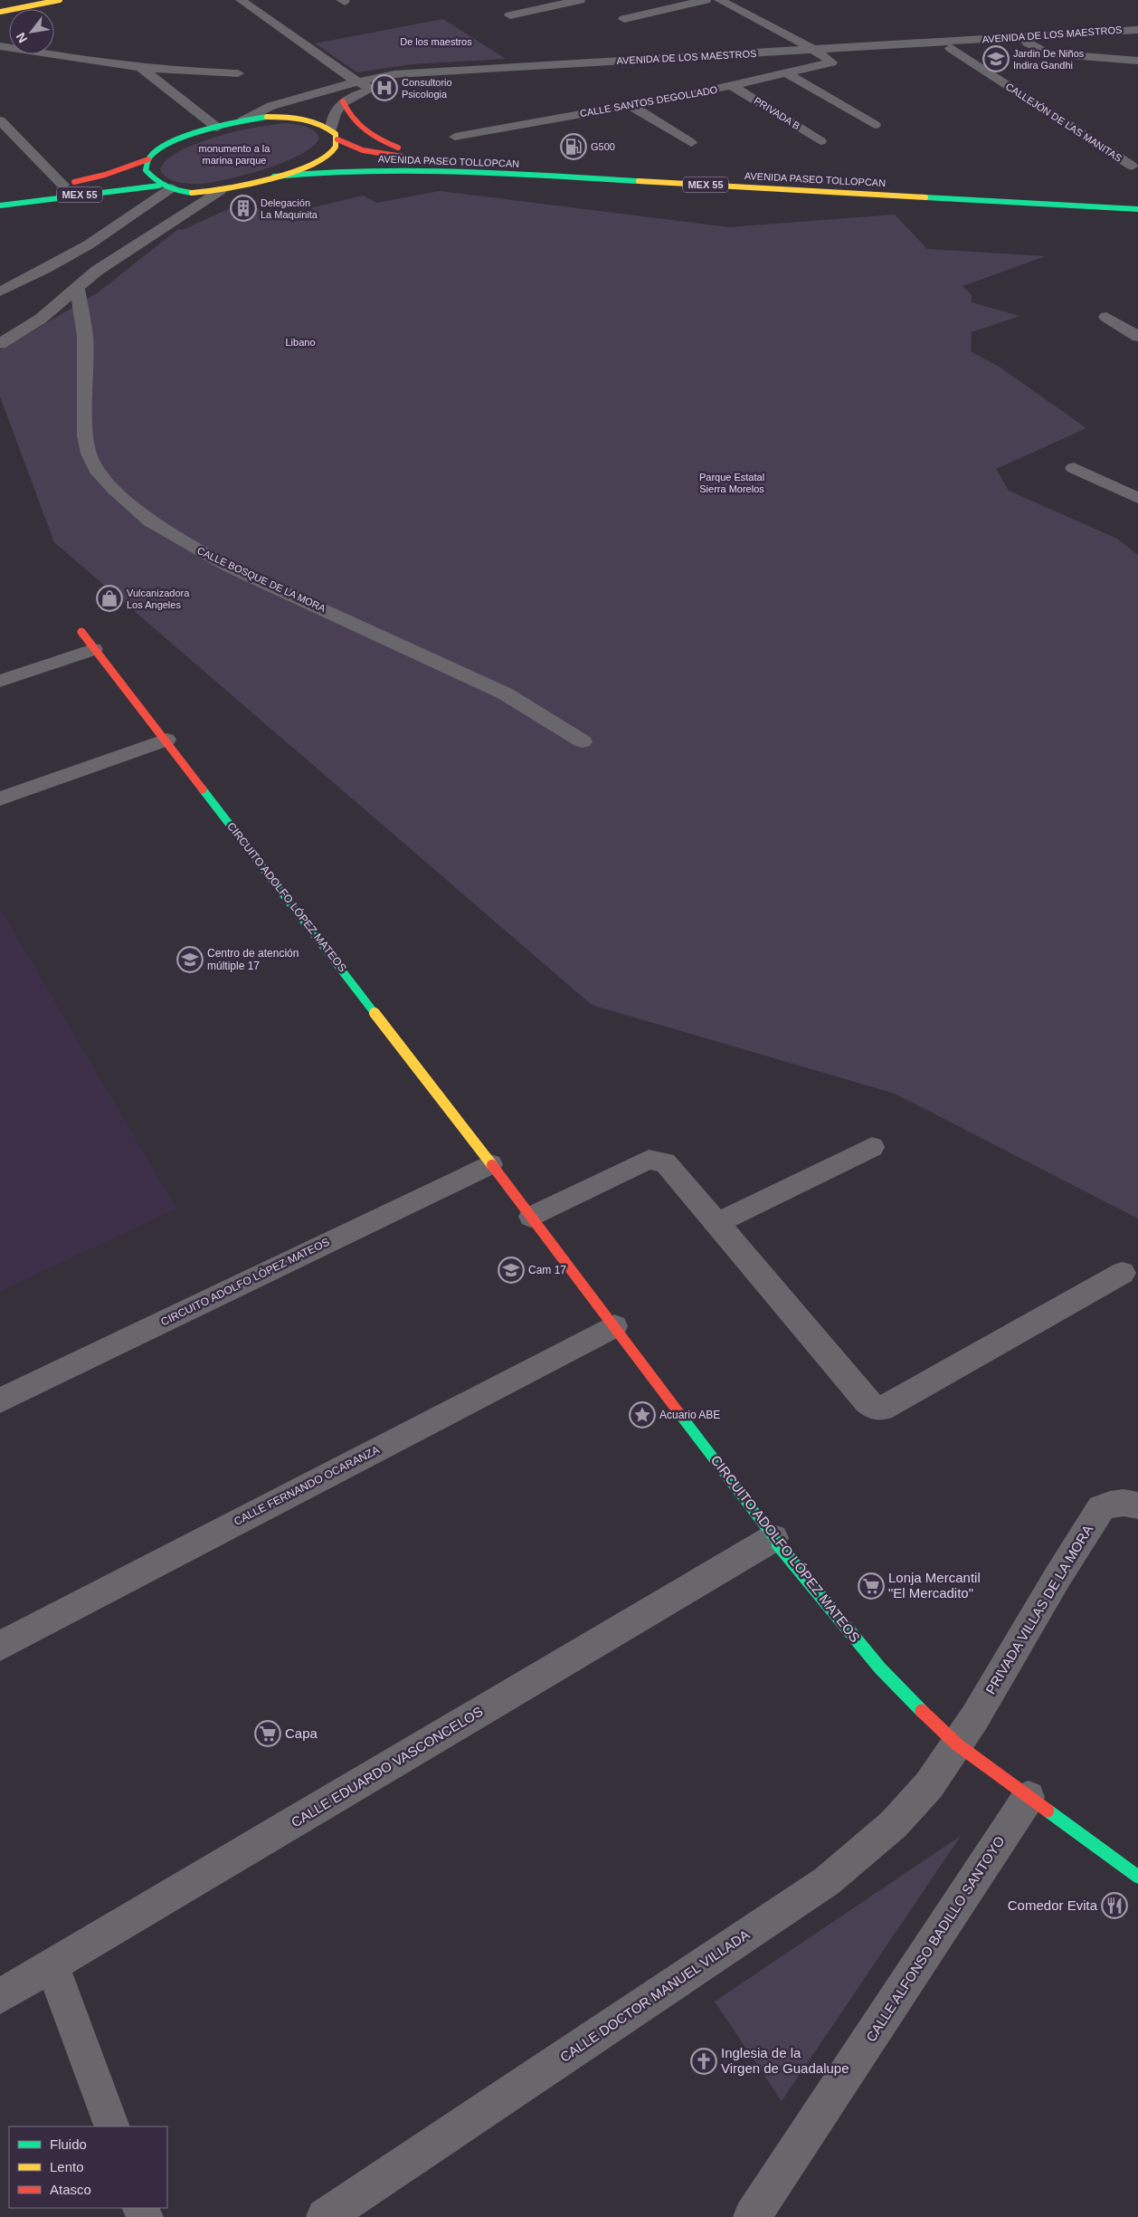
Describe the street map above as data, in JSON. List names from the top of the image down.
{
  "streets": {
    "main road": ["AVENIDA PASEO TOLLOPCAN", "MEX 55", "CIRCUITO ADOLFO LÓPEZ MATEOS"],
    "street": [
      "AVENIDA DE LOS MAESTROS",
      "CALLE SANTOS DEGOLLADO",
      "PRIVADA B",
      "CALLEJÓN DE LAS MANITAS",
      "CALLE BOSQUE DE LA MORA",
      "CALLE FERNANDO OCARANZA",
      "PRIVADA VILLAS DE LA MORA",
      "CALLE EDUARDO VASCONCELOS",
      "CALLE ALFONSO BADILLO SANTOYO",
      "CALLE DOCTOR MANUEL VILLADA"
    ]
  },
  "crossings": [
    ["AVENIDA DE LOS MAESTROS", "CALLE SANTOS DEGOLLADO"],
    ["AVENIDA DE LOS MAESTROS", "CALLEJÓN DE LAS MANITAS"],
    ["AVENIDA DE LOS MAESTROS", "AVENIDA PASEO TOLLOPCAN"],
    ["CALLE SANTOS DEGOLLADO", "PRIVADA B"],
    ["AVENIDA PASEO TOLLOPCAN", "MEX 55"],
    ["CIRCUITO ADOLFO LÓPEZ MATEOS", "CALLE FERNANDO OCARANZA"],
    ["CIRCUITO ADOLFO LÓPEZ MATEOS", "PRIVADA VILLAS DE LA MORA"],
    ["CIRCUITO ADOLFO LÓPEZ MATEOS", "CALLE EDUARDO VASCONCELOS"],
    ["CIRCUITO ADOLFO LÓPEZ MATEOS", "CALLE ALFONSO BADILLO SANTOYO"],
    ["CIRCUITO ADOLFO LÓPEZ MATEOS", "CALLE DOCTOR MANUEL VILLADA"],
    ["PRIVADA VILLAS DE LA MORA", "CALLE DOCTOR MANUEL VILLADA"]
  ],
  "parks": [
    "De los maestros",
    "monumento a la marina parque",
    "Libano",
    "Parque Estatal Sierra Morelos"
  ],
  "places": {
    "school or university": ["Jardin De Niños Indira Gandhi", "Centro de atención múltiple 17", "Cam 17"],
    "hospital": ["Consultorio Psicologia"],
    "fuel station": ["G500"],
    "building": ["Delegación La Maquinita"],
    "shop": ["Vulcanizadora Los Angeles"],
    "place": ["Acuario ABE"],
    "supermarket": ["Lonja Mercantil \"El Mercadito\"", "Capa"],
    "restaurant": ["Comedor Evita"],
    "church": ["Inglesia de la Virgen de Guadalupe"]
  },
  "legend": ["Fluido", "Lento", "Atasco"],
  "north": "bottom left"
}
